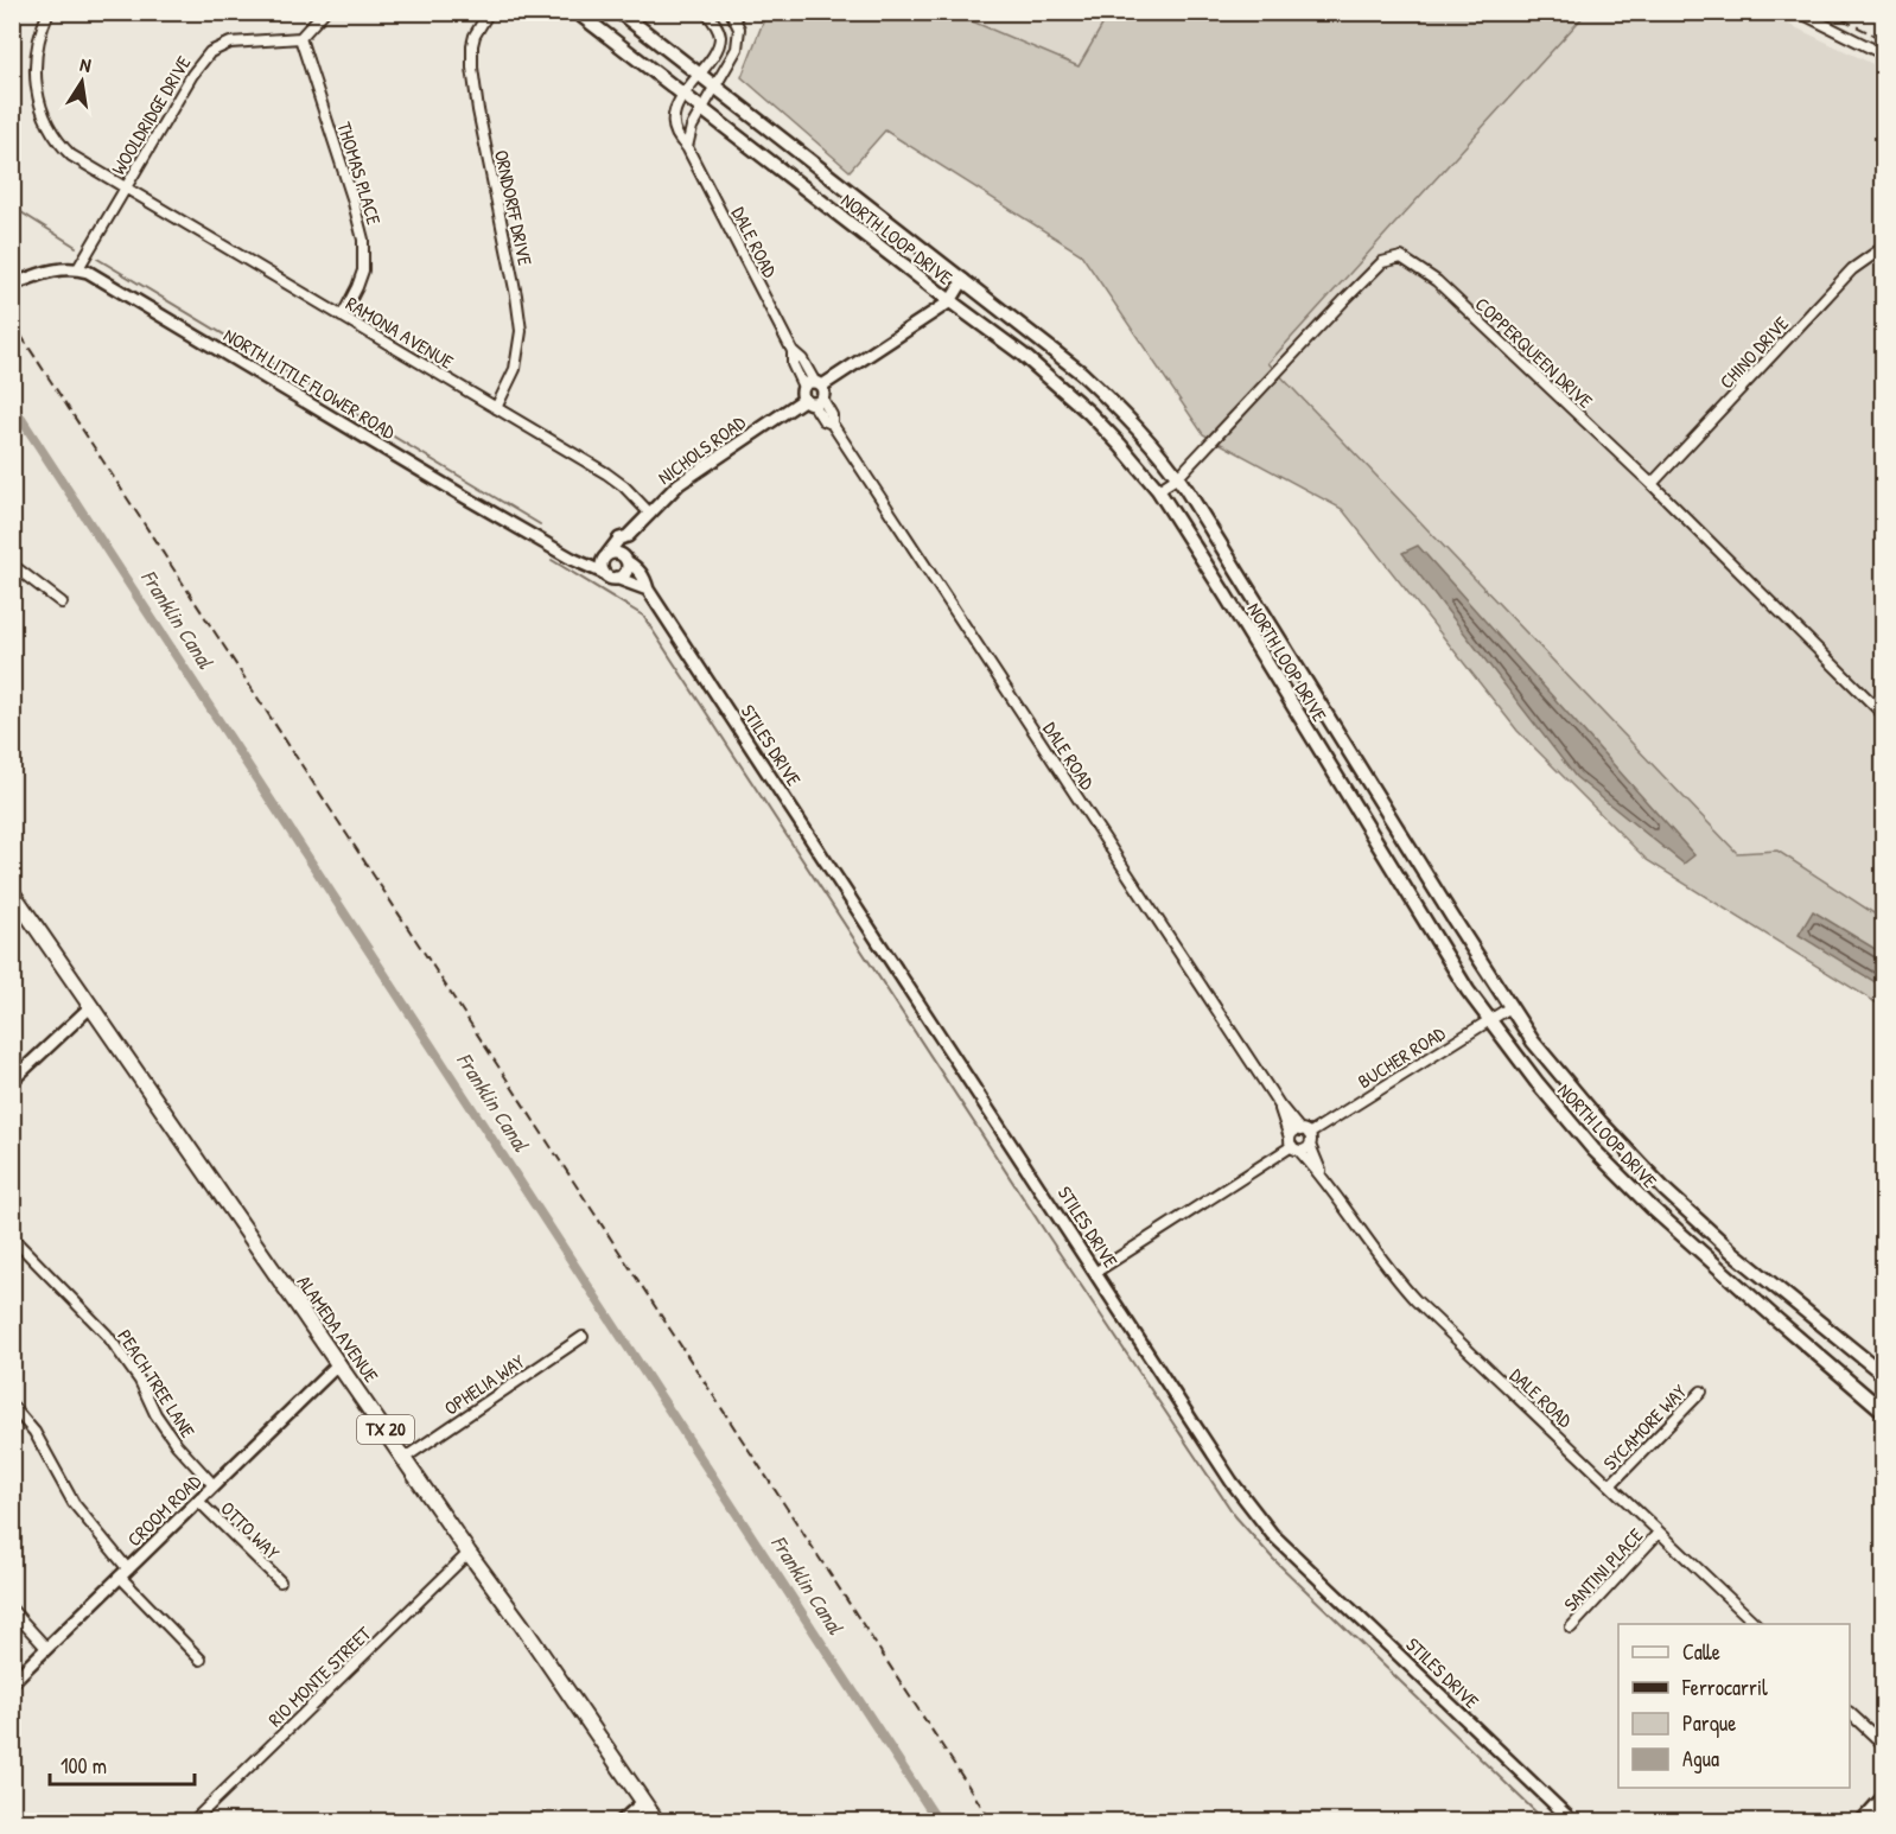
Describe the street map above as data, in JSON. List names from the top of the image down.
{
  "streets": {
    "main road": ["NORTH LOOP DRIVE", "ALAMEDA AVENUE", "TX 20"],
    "street": [
      "WOOLDRIDGE DRIVE",
      "THOMAS PLACE",
      "ORNDORFF DRIVE",
      "DALE ROAD",
      "RAMONA AVENUE",
      "COPPERQUEEN DRIVE",
      "CHINO DRIVE",
      "NORTH LITTLE FLOWER ROAD",
      "NICHOLS ROAD",
      "STILES DRIVE",
      "BUCHER ROAD",
      "PEACH TREE LANE",
      "OPHELIA WAY",
      "SYCAMORE WAY",
      "CROOM ROAD",
      "OTTO WAY",
      "SANTINI PLACE",
      "RIO MONTE STREET"
    ]
  },
  "crossings": [
    ["WOOLDRIDGE DRIVE", "THOMAS PLACE"],
    ["WOOLDRIDGE DRIVE", "RAMONA AVENUE"],
    ["WOOLDRIDGE DRIVE", "NORTH LITTLE FLOWER ROAD"],
    ["THOMAS PLACE", "RAMONA AVENUE"],
    ["ORNDORFF DRIVE", "RAMONA AVENUE"],
    ["NORTH LOOP DRIVE", "DALE ROAD"],
    ["NORTH LOOP DRIVE", "COPPERQUEEN DRIVE"],
    ["NORTH LOOP DRIVE", "BUCHER ROAD"],
    ["DALE ROAD", "NICHOLS ROAD"],
    ["DALE ROAD", "BUCHER ROAD"],
    ["DALE ROAD", "SYCAMORE WAY"],
    ["DALE ROAD", "SANTINI PLACE"],
    ["RAMONA AVENUE", "NICHOLS ROAD"],
    ["COPPERQUEEN DRIVE", "CHINO DRIVE"],
    ["NORTH LITTLE FLOWER ROAD", "NICHOLS ROAD"],
    ["NORTH LITTLE FLOWER ROAD", "STILES DRIVE"],
    ["NICHOLS ROAD", "STILES DRIVE"],
    ["ALAMEDA AVENUE", "OPHELIA WAY"],
    ["ALAMEDA AVENUE", "CROOM ROAD"],
    ["ALAMEDA AVENUE", "RIO MONTE STREET"],
    ["PEACH TREE LANE", "CROOM ROAD"],
    ["CROOM ROAD", "OTTO WAY"]
  ],
  "water": ["Franklin Canal"],
  "legend": [
    "Calle",
    "Ferrocarril",
    "Parque",
    "Agua"
  ],
  "scale_bar": "100 m",
  "north": "top"
}
